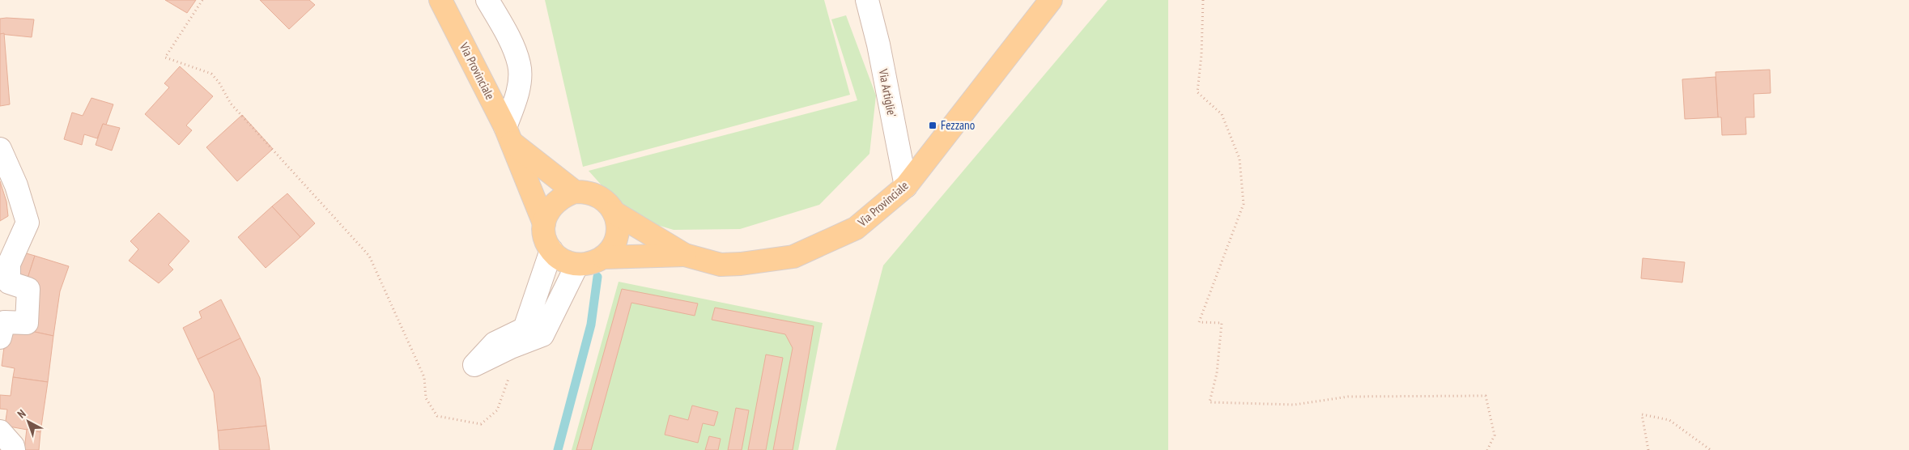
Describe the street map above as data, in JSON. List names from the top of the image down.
{
  "streets": {
    "main road": ["Via Provinciale"],
    "street": ["Via Artiglie'"]
  },
  "crossings": [
    ["Via Provinciale", "Via Artiglie'"]
  ],
  "places": {
    "transit": ["Fezzano"]
  },
  "north": "top left"
}
